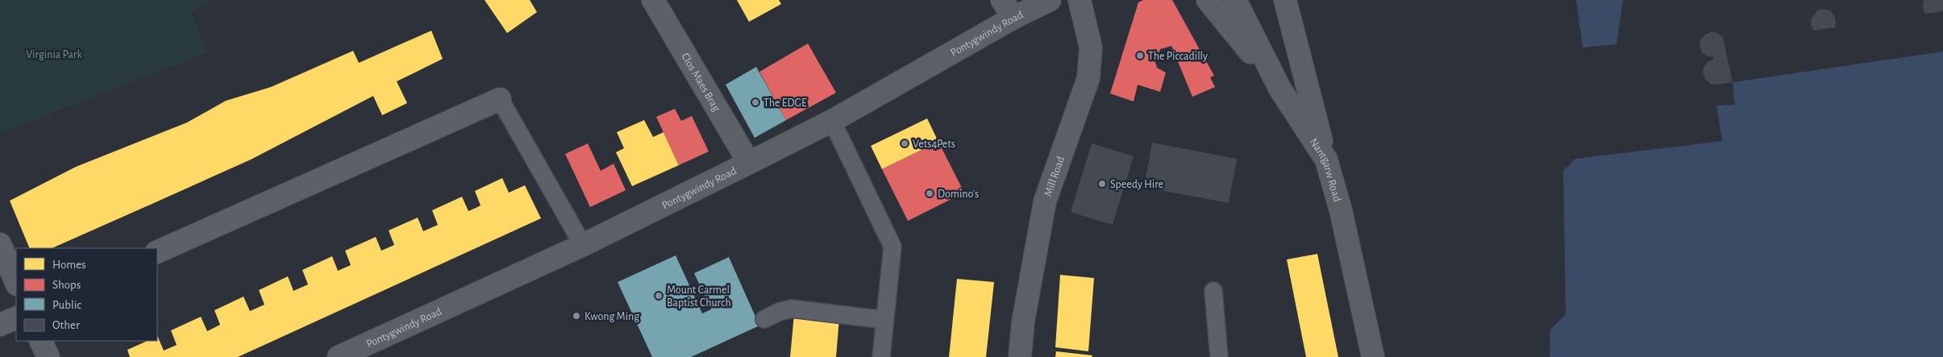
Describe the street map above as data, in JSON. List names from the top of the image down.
{
  "streets": {
    "main road": ["Pontygwindy Road", "Nantgarw Road", "Mill Road"],
    "street": ["Clos Maes Brag"]
  },
  "crossings": [
    ["Pontygwindy Road", "Clos Maes Brag"]
  ],
  "parks": ["Virginia Park"],
  "places": [
    "The Piccadilly",
    "The EDGE",
    "Vets4Pets",
    "Speedy Hire",
    "Domino's",
    "Mount Carmel Baptist Church",
    "Kwong Ming"
  ],
  "legend": [
    "Homes",
    "Shops",
    "Public",
    "Other"
  ]
}
